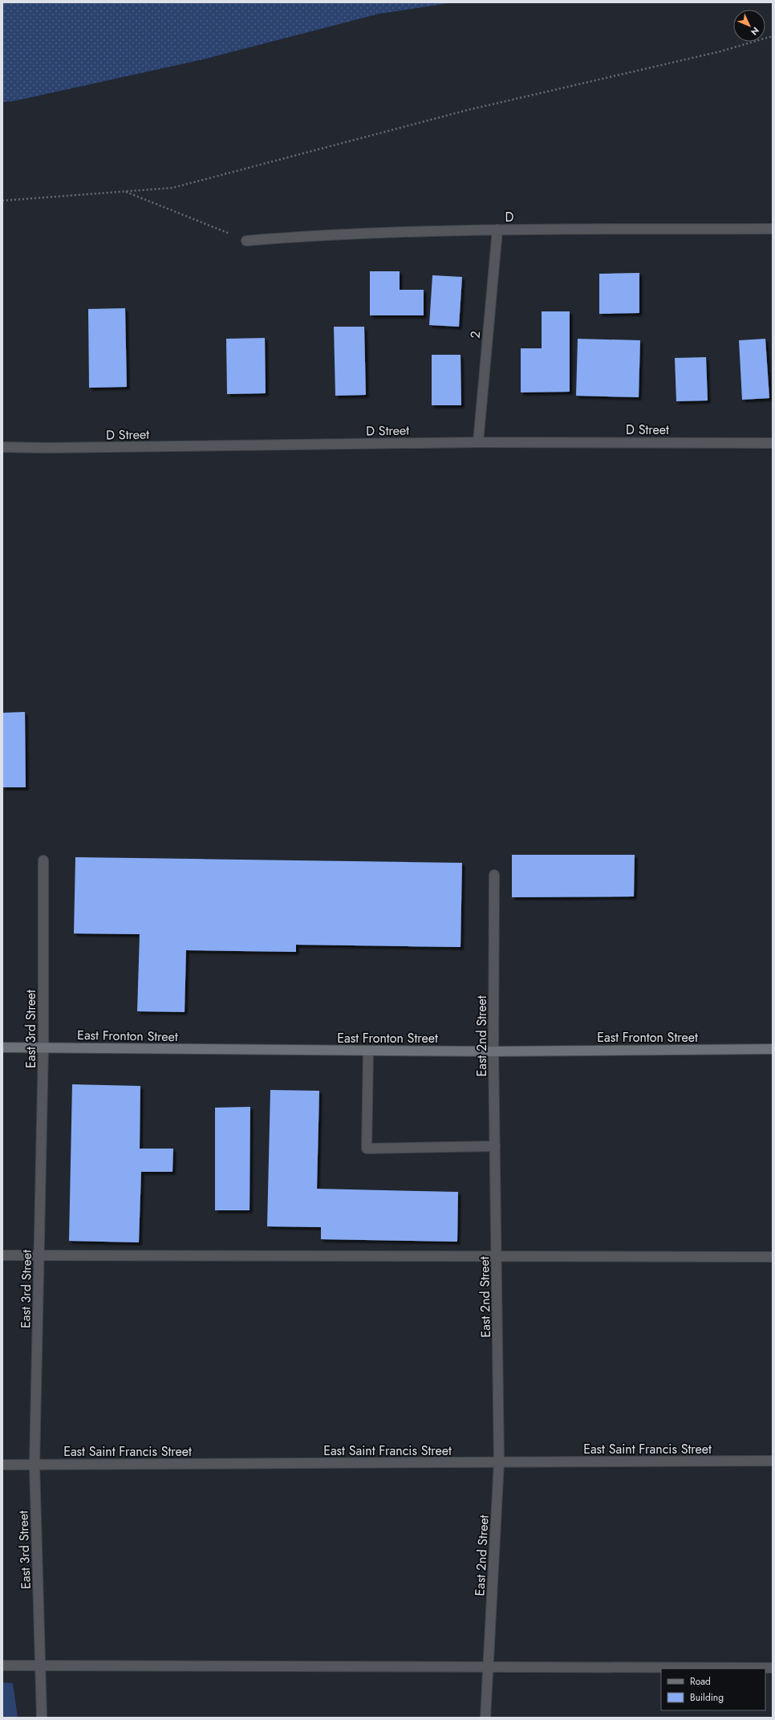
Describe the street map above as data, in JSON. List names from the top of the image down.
{
  "streets": {
    "main road": ["East Fronton Street"],
    "street": [
      "D",
      "2",
      "D Street",
      "East 3rd Street",
      "East 2nd Street",
      "East Saint Francis Street"
    ]
  },
  "crossings": [
    ["D", "2"],
    ["2", "D Street"],
    ["East 3rd Street", "East Fronton Street"],
    ["East 3rd Street", "East Saint Francis Street"],
    ["East Fronton Street", "East 2nd Street"],
    ["East 2nd Street", "East Saint Francis Street"]
  ],
  "legend": ["Road", "Building"],
  "north": "bottom right"
}
